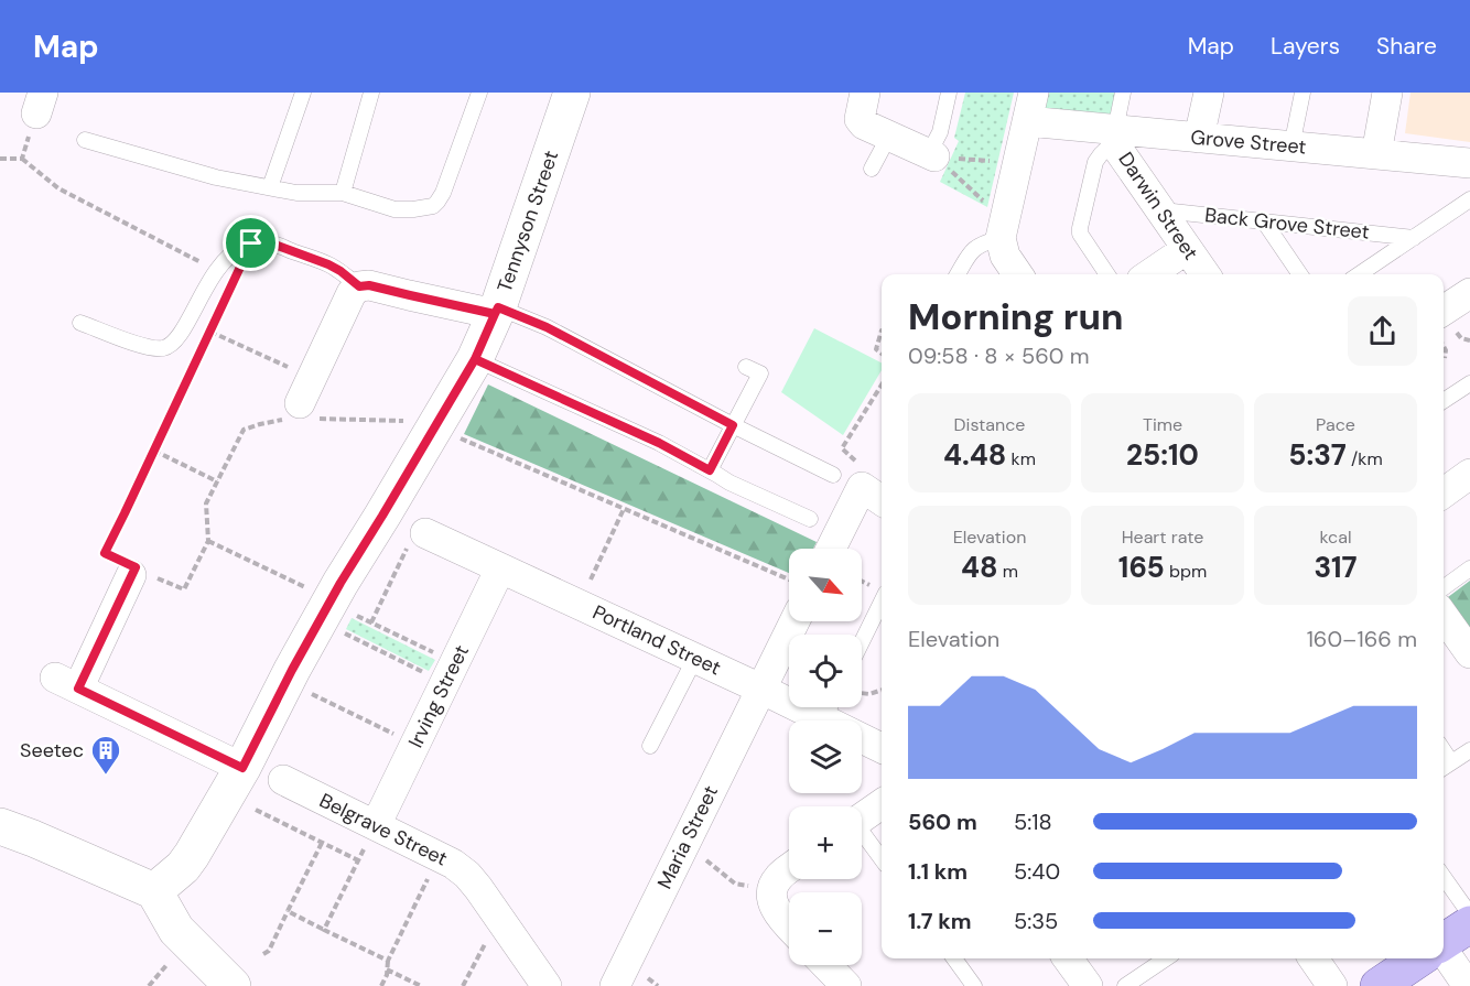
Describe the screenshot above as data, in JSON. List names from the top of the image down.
{
  "streets": {
    "street": [
      "Grove Street",
      "Darwin Street",
      "Tennyson Street",
      "Portland Street",
      "Irving Street",
      "Belgrave Street",
      "Maria Street"
    ],
    "lane": ["Back Grove Street"]
  },
  "crossings": [
    ["Grove Street", "Darwin Street"],
    ["Darwin Street", "Back Grove Street"],
    ["Portland Street", "Irving Street"],
    ["Portland Street", "Maria Street"],
    ["Irving Street", "Belgrave Street"]
  ],
  "places": {
    "building": ["Seetec"]
  },
  "north": "bottom right",
  "page": {
    "header": "Map",
    "nav": ["Map", "Layers", "Share"],
    "heading": ["Morning run", "09:58 · 8 × 560 m"],
    "stats": [
      ["Distance", "4.48 km"],
      ["Time", "25:10"],
      ["Pace", "5:37 /km"],
      ["Elevation", "48 m"],
      ["Heart rate", "165 bpm"],
      ["kcal", "317"]
    ],
    "map_buttons": ["+", "−"],
    "chart": ["Elevation", "160–166 m"],
    "list": [
      {
        "name": "560 m",
        "note": "5:18"
      },
      {
        "name": "1.1 km",
        "note": "5:40"
      },
      {
        "name": "1.7 km",
        "note": "5:35"
      }
    ]
  }
}
